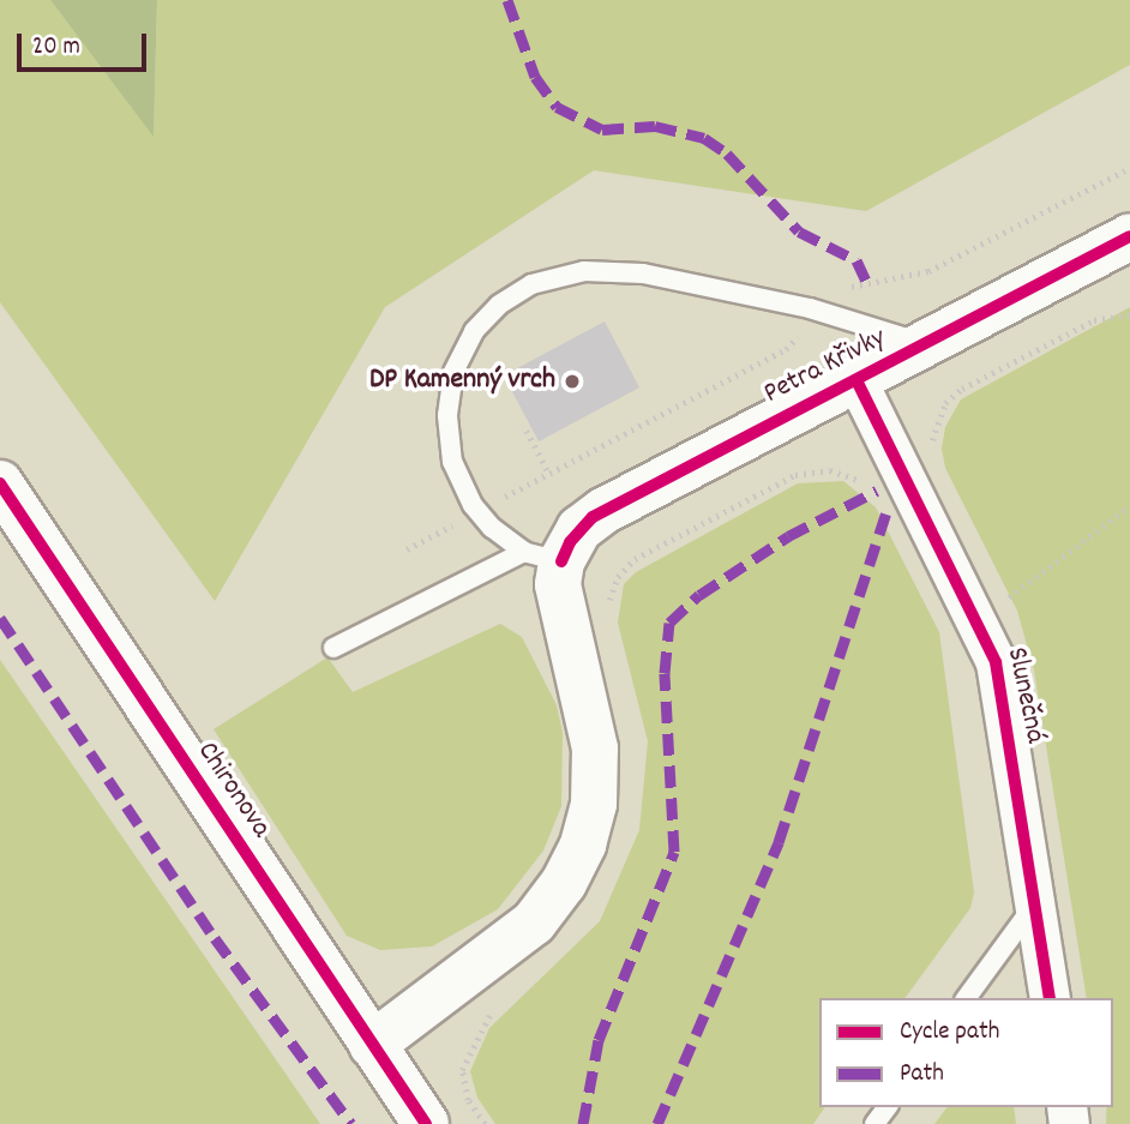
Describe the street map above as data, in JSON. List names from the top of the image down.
{
  "streets": {
    "street": ["Petra Křivky", "Slunečná", "Chironova"]
  },
  "crossings": [
    ["Petra Křivky", "Slunečná"]
  ],
  "places": ["DP Kamenný vrch"],
  "legend": ["Cycle path", "Path"],
  "scale_bar": "20 m"
}
